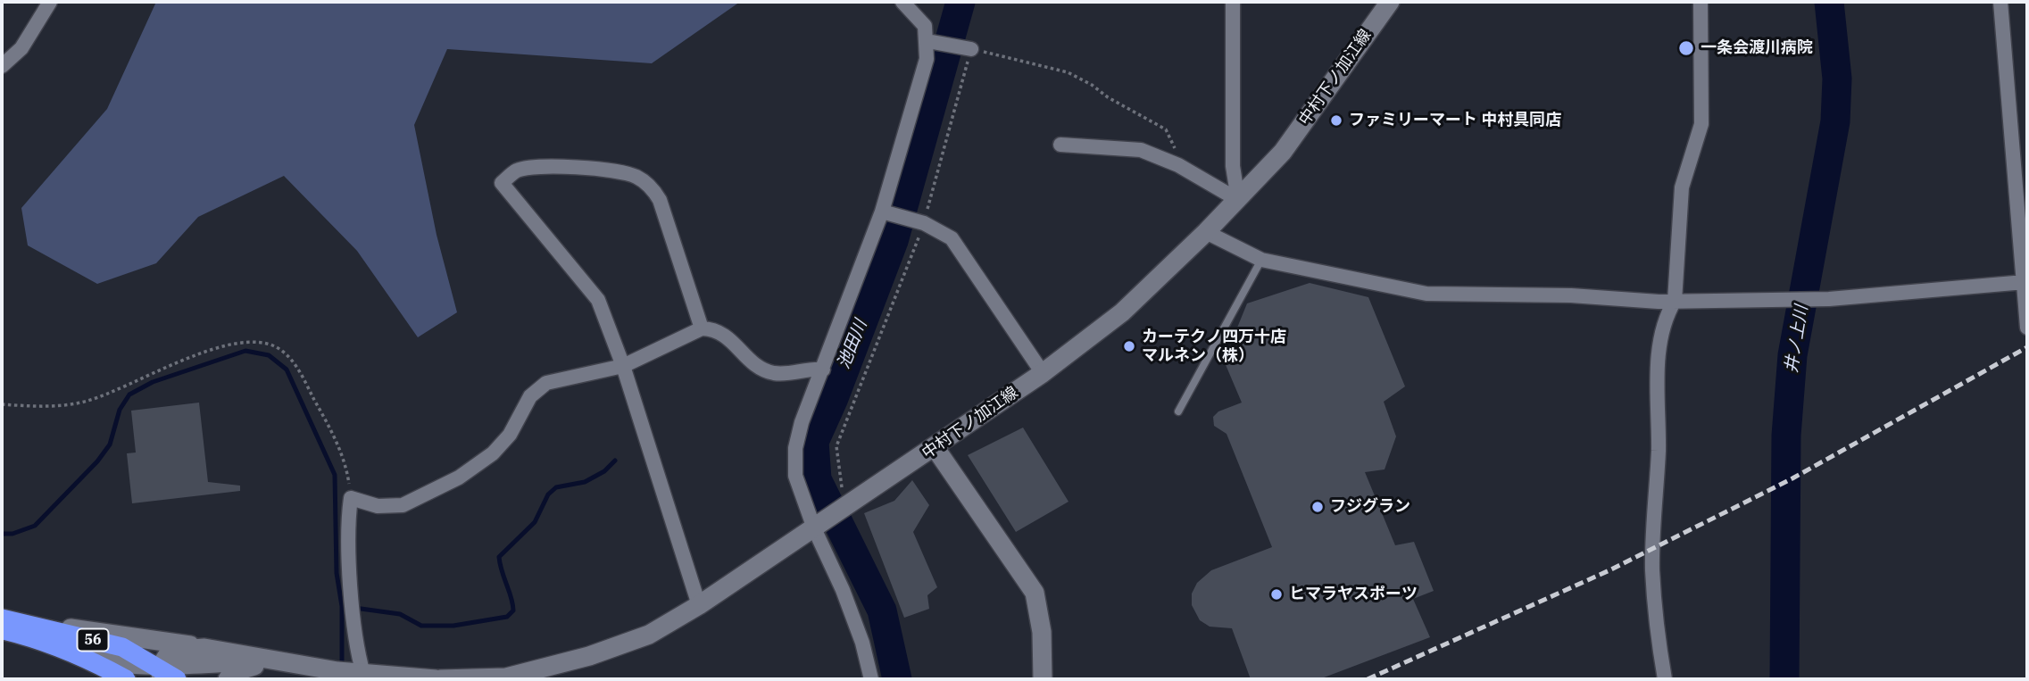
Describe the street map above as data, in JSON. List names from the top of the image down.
{
  "streets": {
    "highway": ["56"],
    "main road": ["中村下ノ加江線"]
  },
  "crossings": [
    ["中村下ノ加江線", "56"]
  ],
  "water": ["井ノ上川", "池田川"],
  "places": [
    "一条会渡川病院",
    "ファミリーマート 中村具同店",
    "カーテクノ四万十店 マルネン（株）",
    "フジグラン",
    "ヒマラヤスポーツ"
  ]
}
